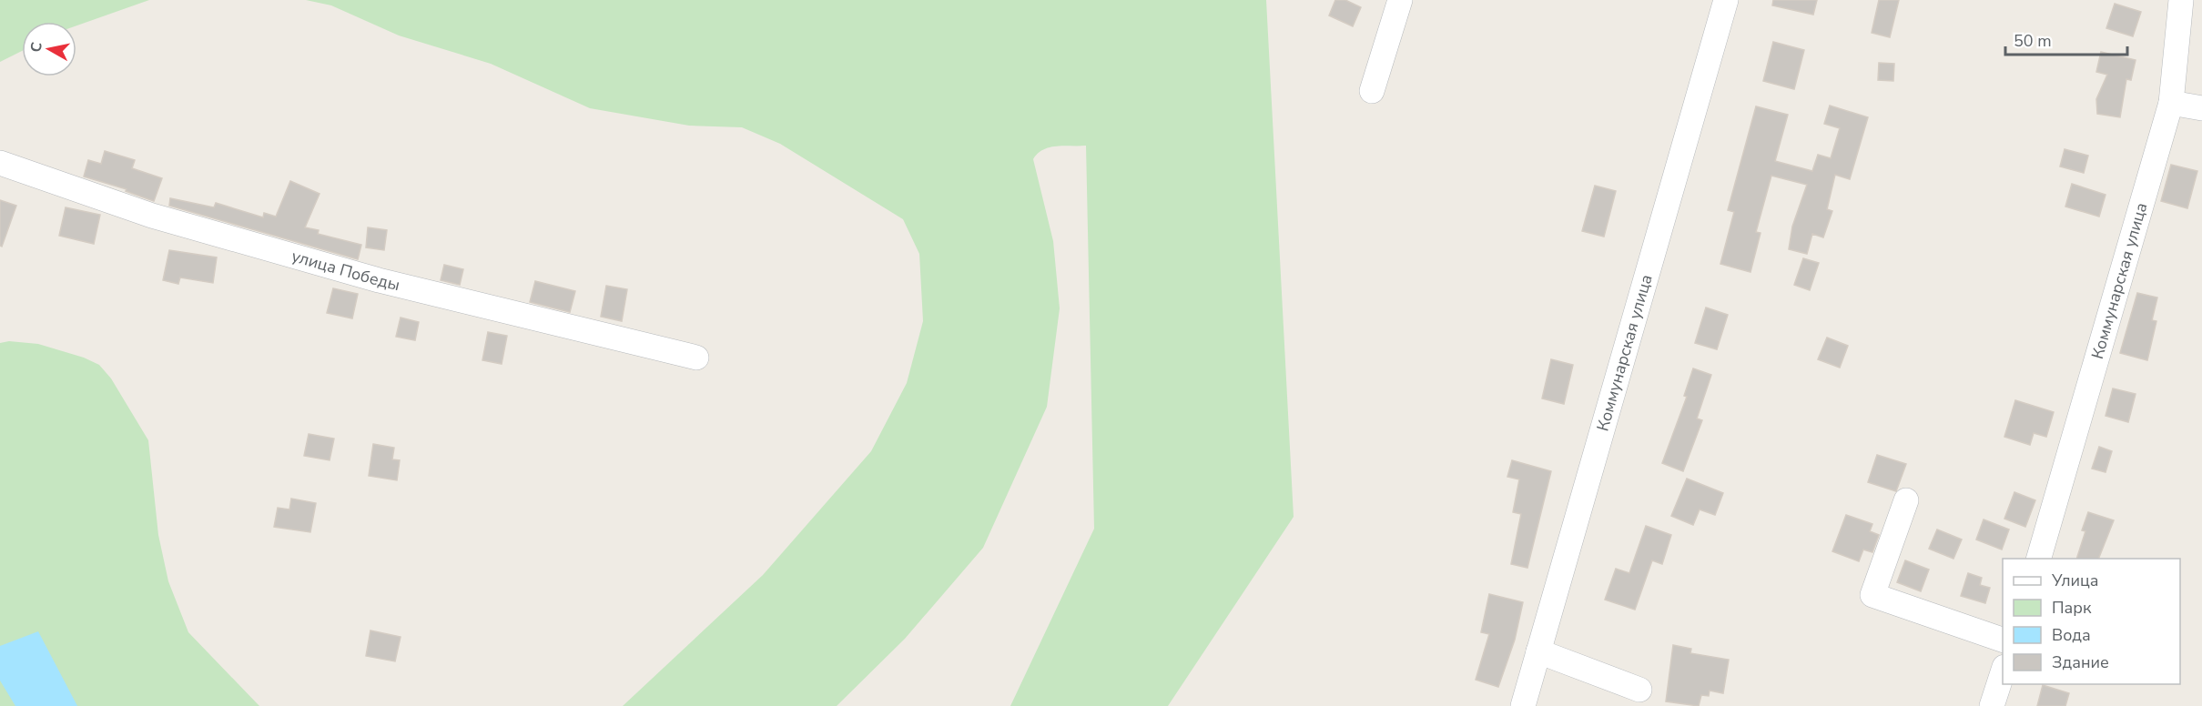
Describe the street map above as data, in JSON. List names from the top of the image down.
{
  "streets": {
    "street": ["улица Победы", "Коммунарская улица"]
  },
  "legend": [
    "Улица",
    "Парк",
    "Вода",
    "Здание"
  ],
  "scale_bar": "50 m",
  "north": "left"
}
